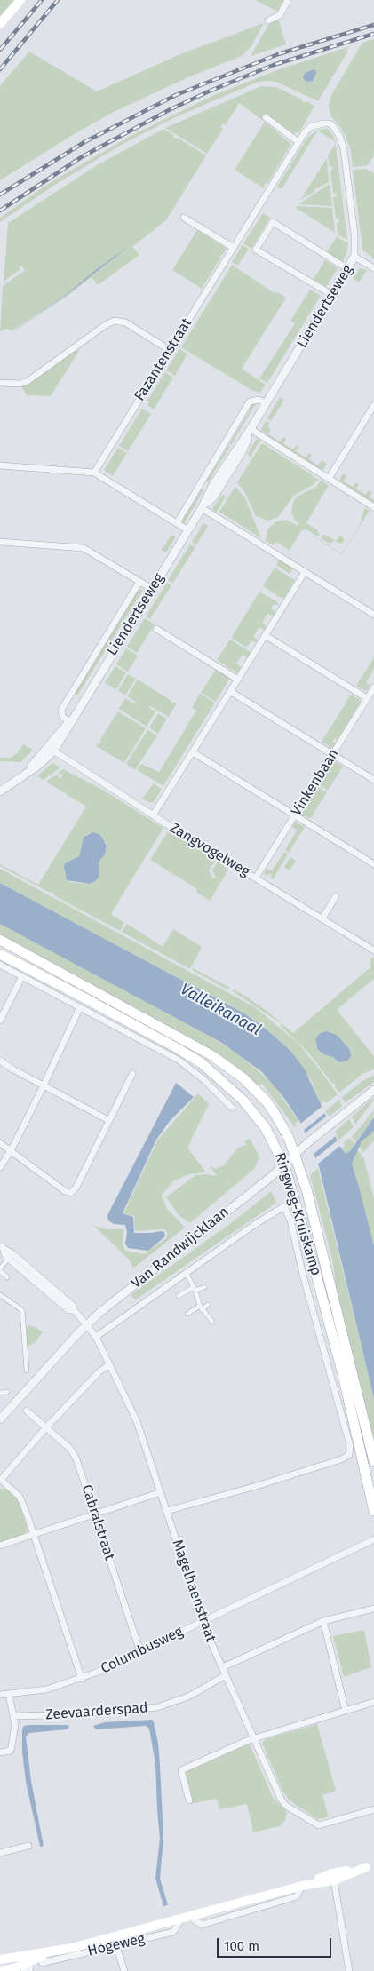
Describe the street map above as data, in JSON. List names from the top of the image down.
{
  "streets": {
    "main road": ["Ringweg-Kruiskamp", "Hogeweg"],
    "street": [
      "Liendertseweg",
      "Fazantenstraat",
      "Vinkenbaan",
      "Zangvogelweg",
      "Van Randwijcklaan",
      "Cabralstraat",
      "Magelhaenstraat",
      "Columbusweg",
      "Zeevaarderspad"
    ]
  },
  "crossings": [
    ["Liendertseweg", "Fazantenstraat"],
    ["Liendertseweg", "Zangvogelweg"],
    ["Vinkenbaan", "Zangvogelweg"],
    ["Ringweg-Kruiskamp", "Van Randwijcklaan"],
    ["Ringweg-Kruiskamp", "Magelhaenstraat"],
    ["Van Randwijcklaan", "Magelhaenstraat"],
    ["Cabralstraat", "Columbusweg"],
    ["Magelhaenstraat", "Columbusweg"],
    ["Magelhaenstraat", "Zeevaarderspad"]
  ],
  "water": ["Valleikanaal"],
  "scale_bar": "100 m"
}
